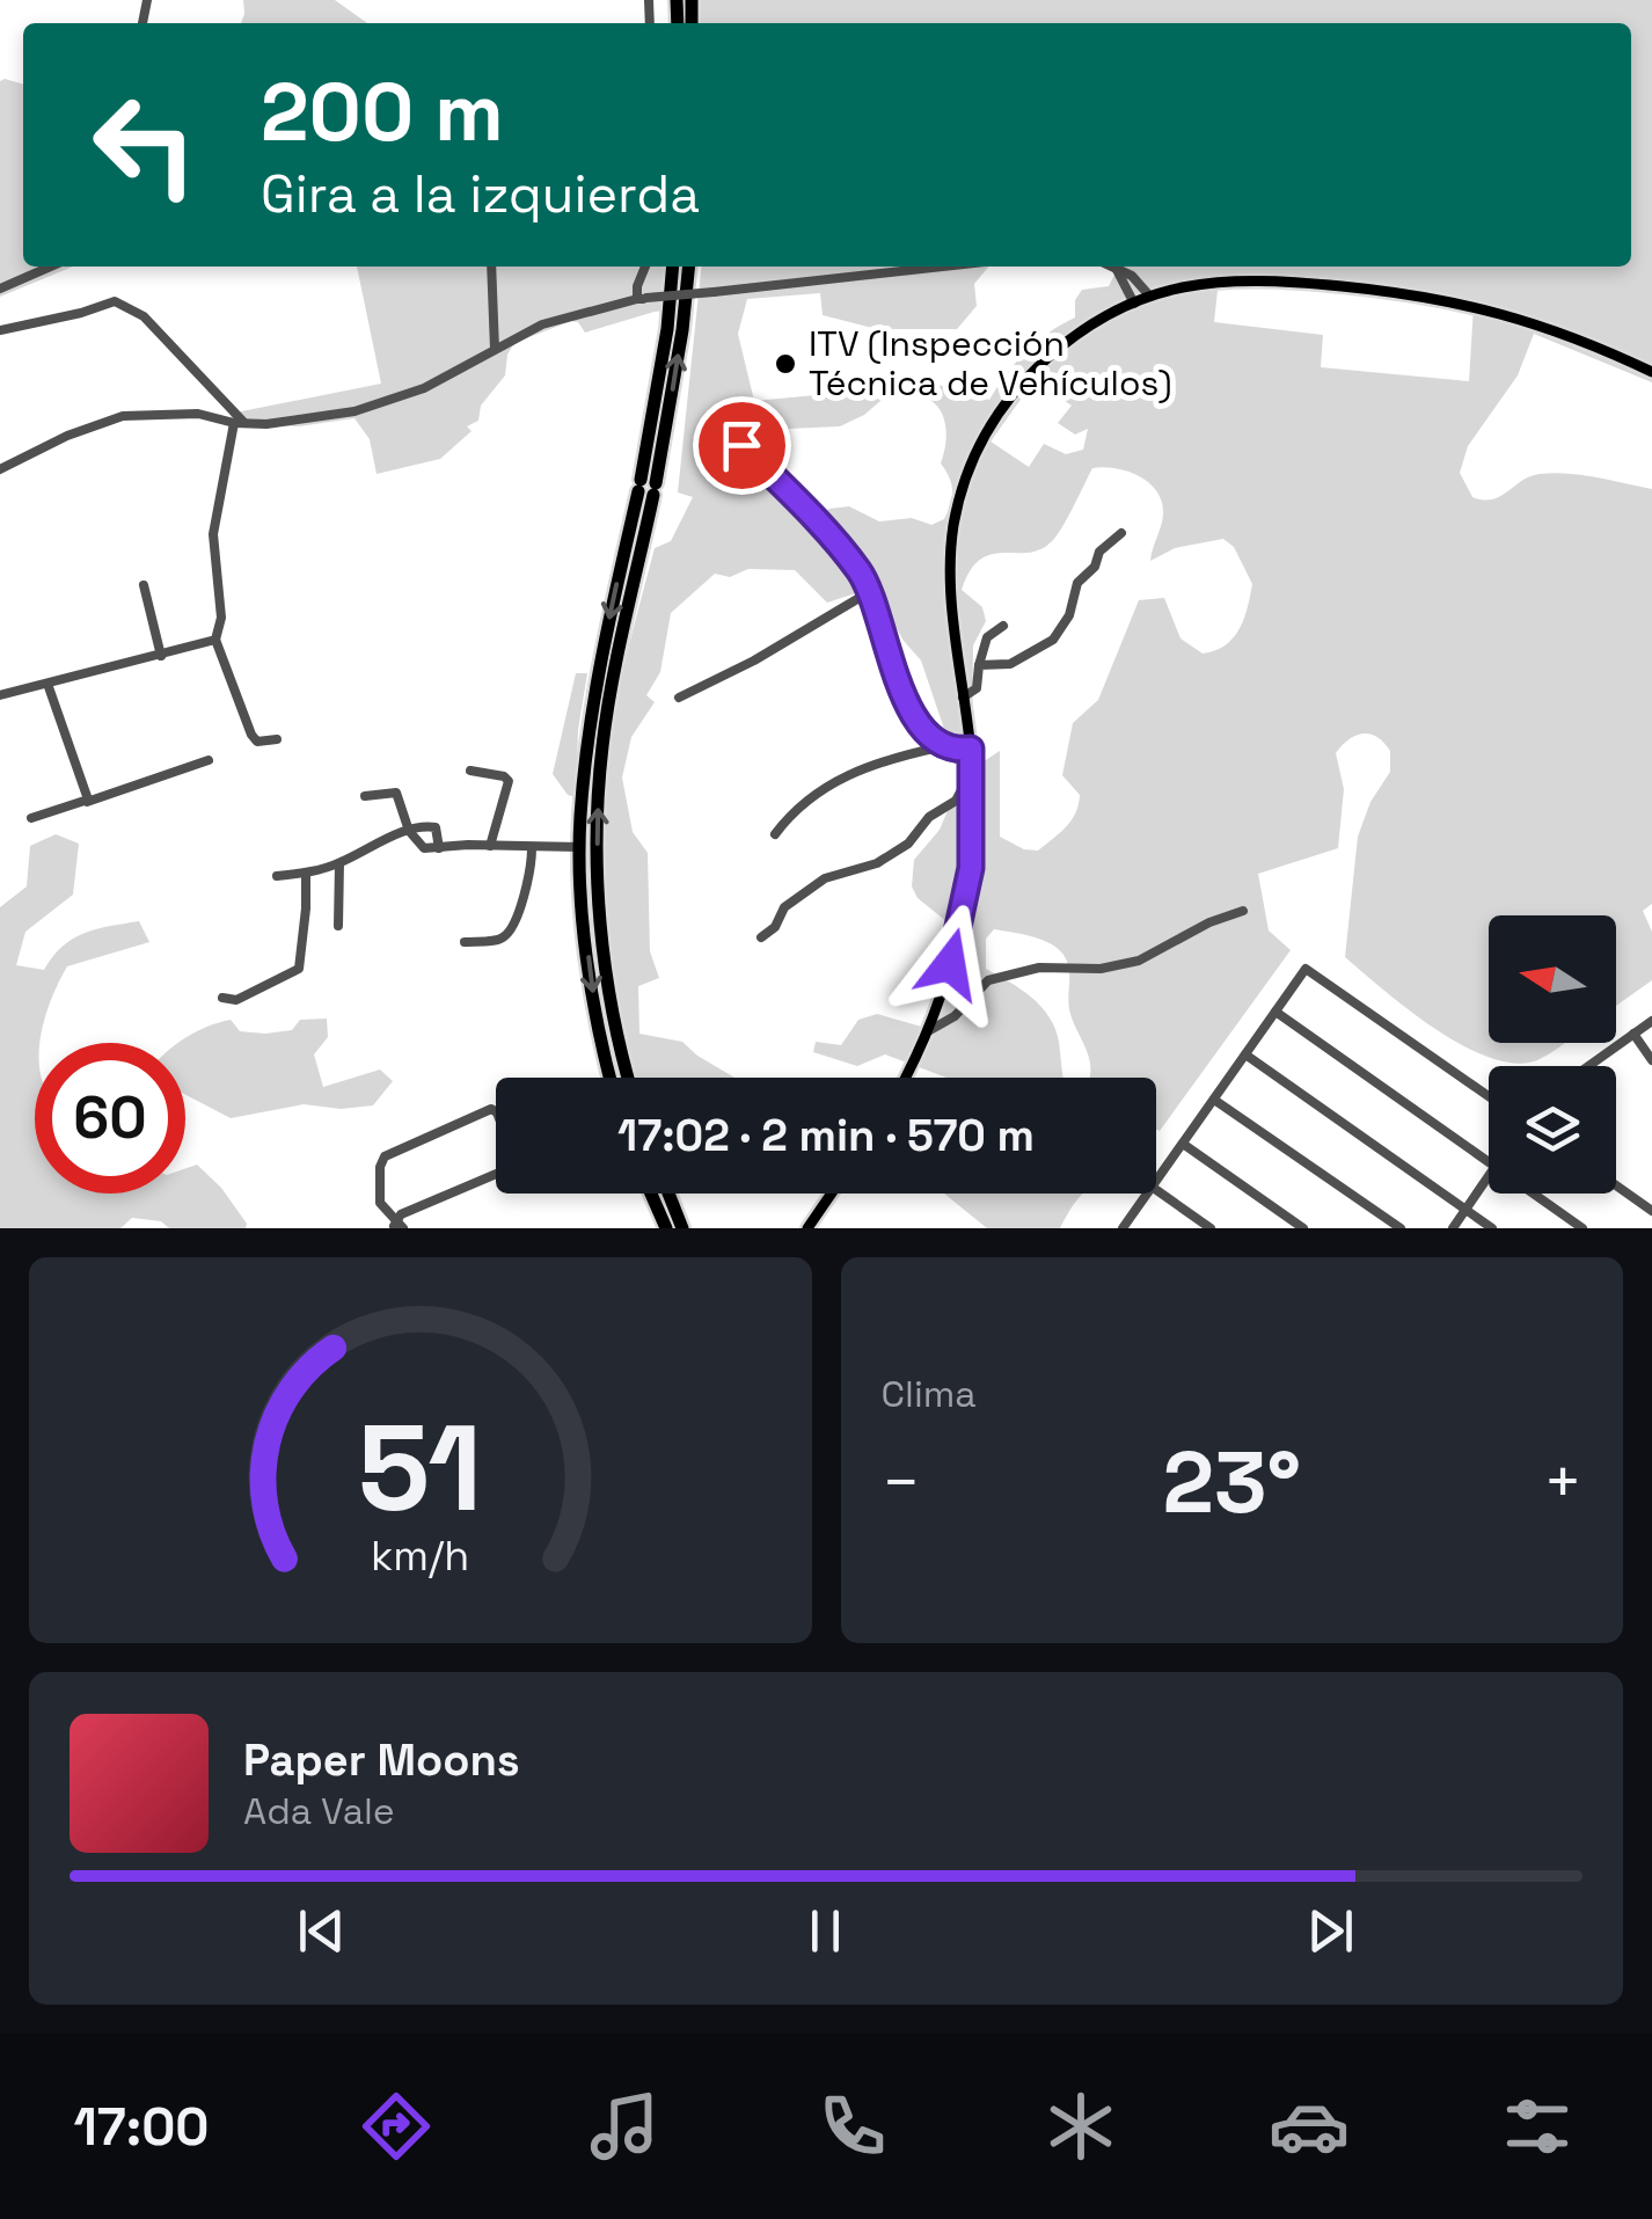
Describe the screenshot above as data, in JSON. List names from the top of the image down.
{
  "places": ["ITV (Inspección Técnica de Vehículos)"],
  "north": "left",
  "page": {
    "turn": ["200 m", "Gira a la izquierda"],
    "limit": "60",
    "trip": "17:02 · 2 min · 570 m",
    "tile": "Clima",
    "heat": ["−", "23°", "+"],
    "song": ["Paper Moons", "Ada Vale"],
    "tabs": "17:00",
    "gauge": ["51", "km/h"]
  }
}
